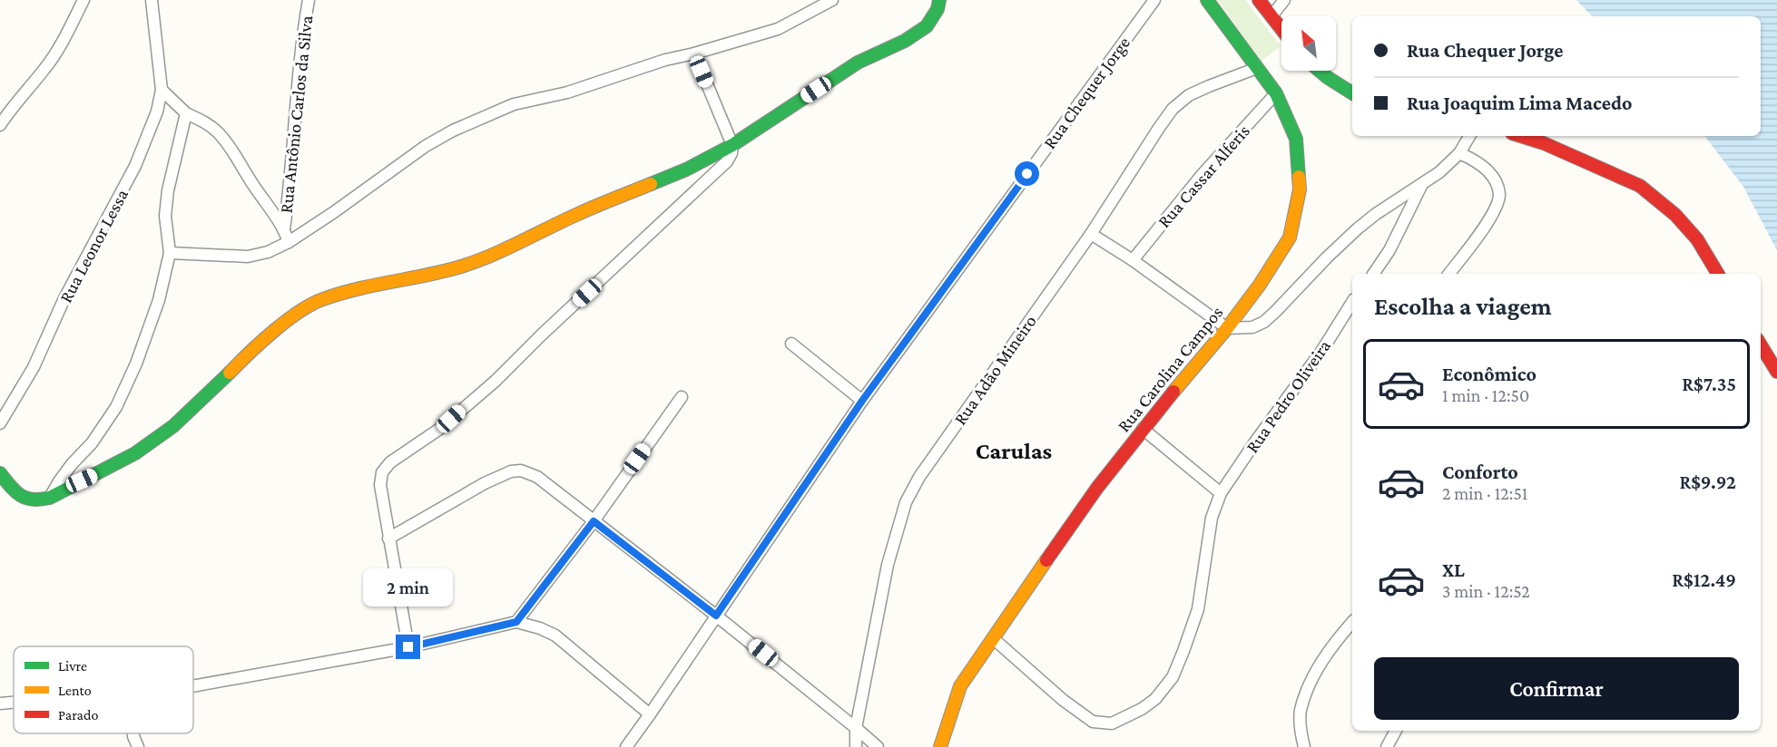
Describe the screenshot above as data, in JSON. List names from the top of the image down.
{
  "streets": {
    "street": [
      "Rua Chequer Jorge",
      "Rua Antônio Carlos da Silva",
      "Rua Cassar Alferis",
      "Rua Leonor Lessa",
      "Rua Carolina Campos",
      "Rua Adão Mineiro",
      "Rua Pedro Oliveira"
    ]
  },
  "crossings": [
    ["Rua Cassar Alferis", "Rua Carolina Campos"],
    ["Rua Carolina Campos", "Rua Adão Mineiro"],
    ["Rua Carolina Campos", "Rua Pedro Oliveira"]
  ],
  "districts": ["Carulas"],
  "legend": ["Livre", "Lento", "Parado"],
  "north": "top left",
  "page": {
    "banner": ["Rua Chequer Jorge", "Rua Joaquim Lima Macedo"],
    "heading": "Escolha a viagem",
    "list": [
      {
        "name": "Econômico",
        "note": "1 min · 12:50",
        "value": "R$7.35"
      },
      {
        "name": "Conforto",
        "note": "2 min · 12:51",
        "value": "R$9.92"
      },
      {
        "name": "XL",
        "note": "3 min · 12:52",
        "value": "R$12.49"
      }
    ],
    "bubble": "2 min",
    "buttons": "Confirmar"
  }
}
